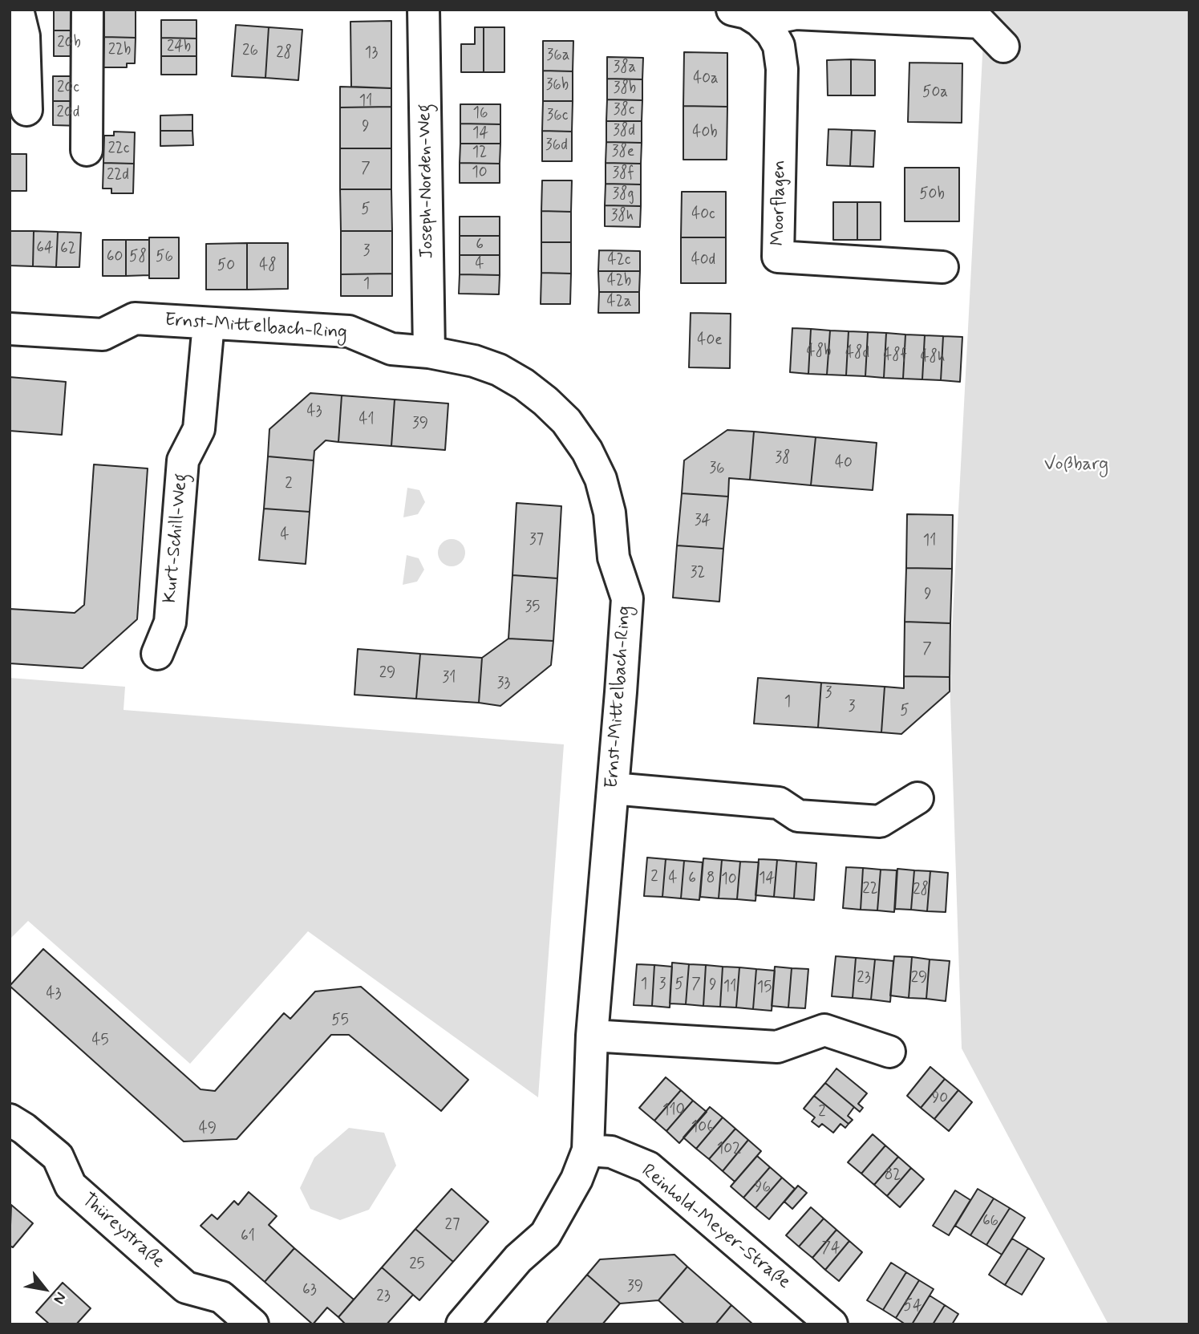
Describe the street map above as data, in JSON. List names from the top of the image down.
{
  "streets": {
    "street": [
      "Joseph-Norden-Weg",
      "Moorflagen",
      "Ernst-Mittelbach-Ring",
      "Kurt-Schill-Weg",
      "Reinhold-Meyer-Straße",
      "Thüreystraße"
    ]
  },
  "crossings": [
    ["Joseph-Norden-Weg", "Ernst-Mittelbach-Ring"],
    ["Ernst-Mittelbach-Ring", "Kurt-Schill-Weg"],
    ["Ernst-Mittelbach-Ring", "Reinhold-Meyer-Straße"]
  ],
  "parks": ["Voßbarg"],
  "house_numbers": [
    "20b",
    "24b",
    "22b",
    "26",
    "28",
    "13",
    "36a",
    "38a",
    "40a",
    "36b",
    "20c",
    "38b",
    "50a",
    "11",
    "38c",
    "20d",
    "16",
    "36c",
    "9",
    "38d",
    "40b",
    "14",
    "36d",
    "22c",
    "38e",
    "12",
    "7",
    "10",
    "38f",
    "22d",
    "38g",
    "50b",
    "5",
    "40c",
    "38h",
    "6",
    "64",
    "62",
    "3",
    "60",
    "58",
    "56",
    "42c",
    "40d",
    "4",
    "50",
    "48",
    "42b",
    "1",
    "42a",
    "40e",
    "48b",
    "48d",
    "48f",
    "48h",
    "43",
    "41",
    "39",
    "38",
    "40",
    "36",
    "2",
    "34",
    "4",
    "37",
    "11",
    "32",
    "9",
    "35",
    "7",
    "29",
    "31",
    "33",
    "3",
    "1",
    "3",
    "5",
    "2",
    "4",
    "6",
    "8",
    "14",
    "10",
    "22",
    "28",
    "23",
    "29",
    "1",
    "3",
    "5",
    "7",
    "9",
    "11",
    "15",
    "43",
    "55",
    "45",
    "90",
    "110",
    "2",
    "106",
    "49",
    "102",
    "82",
    "96",
    "66",
    "27",
    "61",
    "74",
    "25",
    "39",
    "63",
    "23",
    "54"
  ],
  "north": "bottom right"
}
